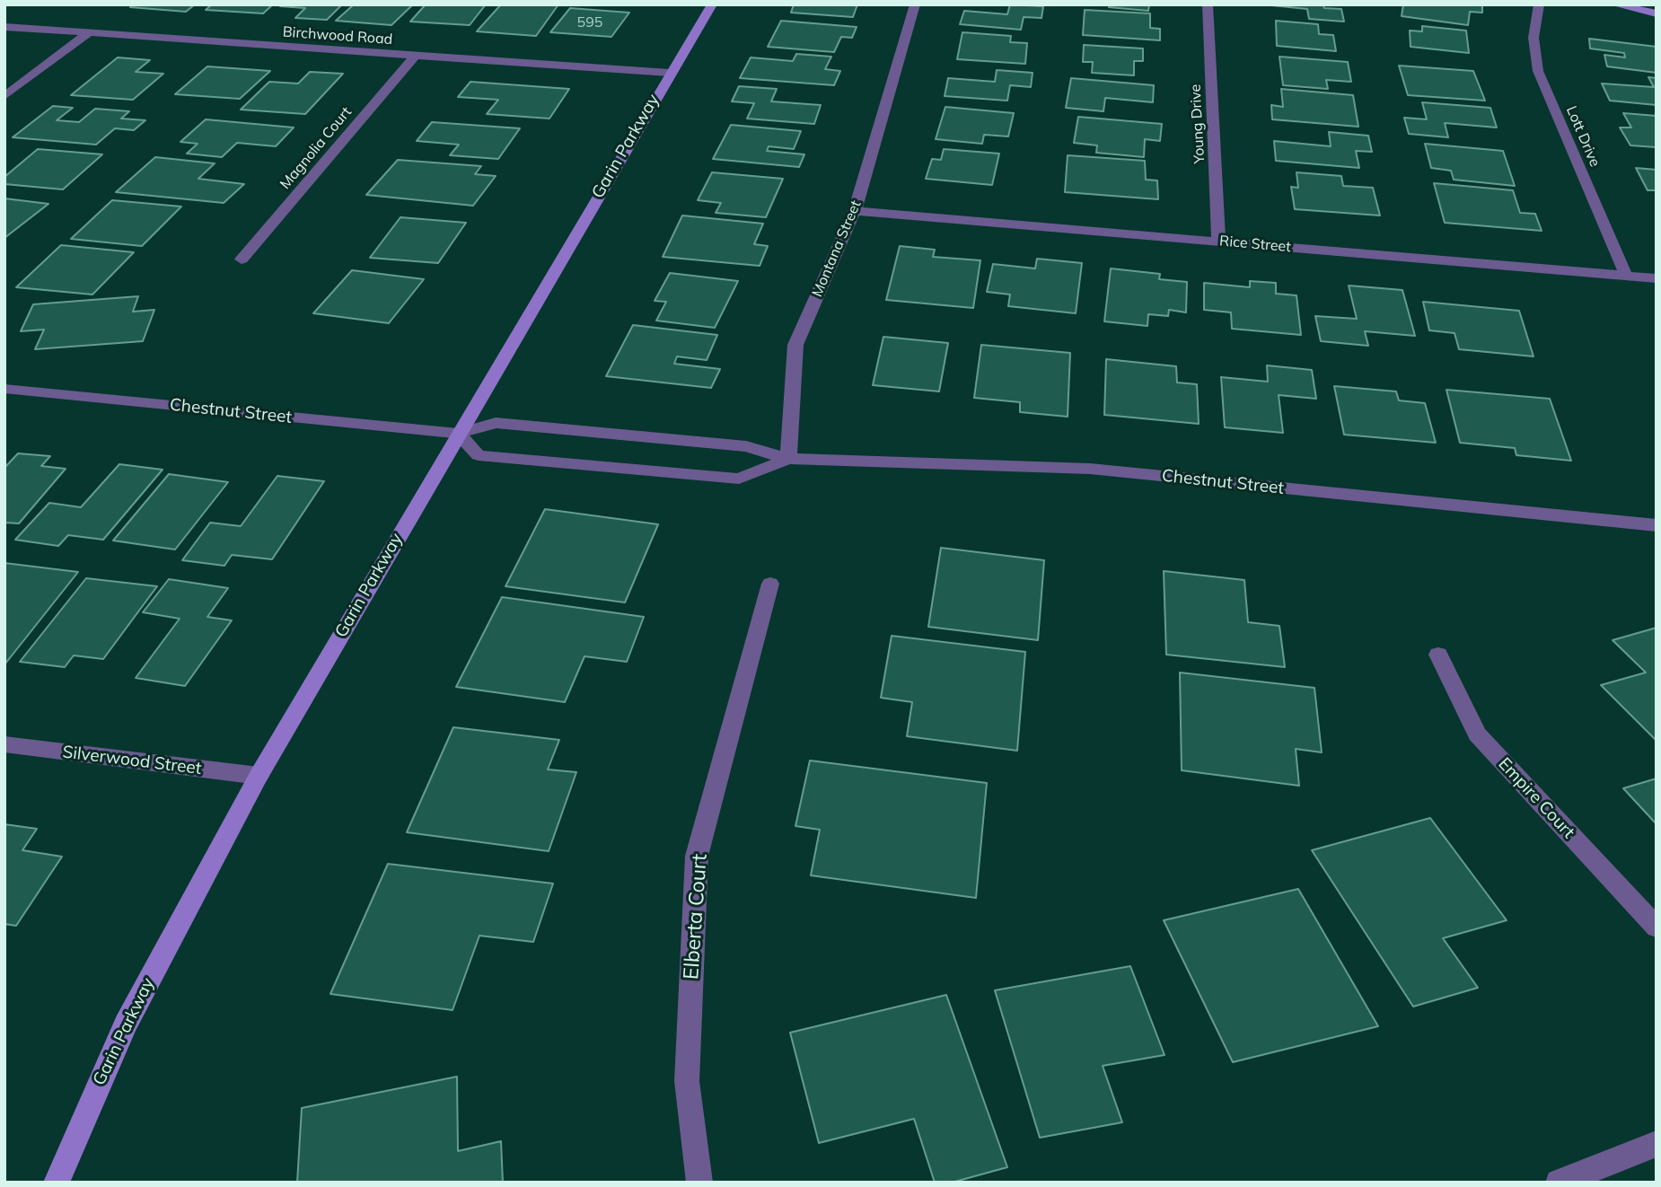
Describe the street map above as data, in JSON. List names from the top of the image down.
{
  "streets": {
    "street": [
      "Birchwood Road",
      "Young Drive",
      "Lott Drive",
      "Garin Parkway",
      "Magnolia Court",
      "Rice Street",
      "Montana Street",
      "Chestnut Street",
      "Silverwood Street",
      "Empire Court",
      "Elberta Court"
    ]
  },
  "crossings": [
    ["Birchwood Road", "Garin Parkway"],
    ["Birchwood Road", "Magnolia Court"],
    ["Young Drive", "Rice Street"],
    ["Lott Drive", "Rice Street"],
    ["Garin Parkway", "Chestnut Street"],
    ["Garin Parkway", "Silverwood Street"],
    ["Rice Street", "Montana Street"],
    ["Montana Street", "Chestnut Street"]
  ],
  "house_numbers": ["595"]
}
